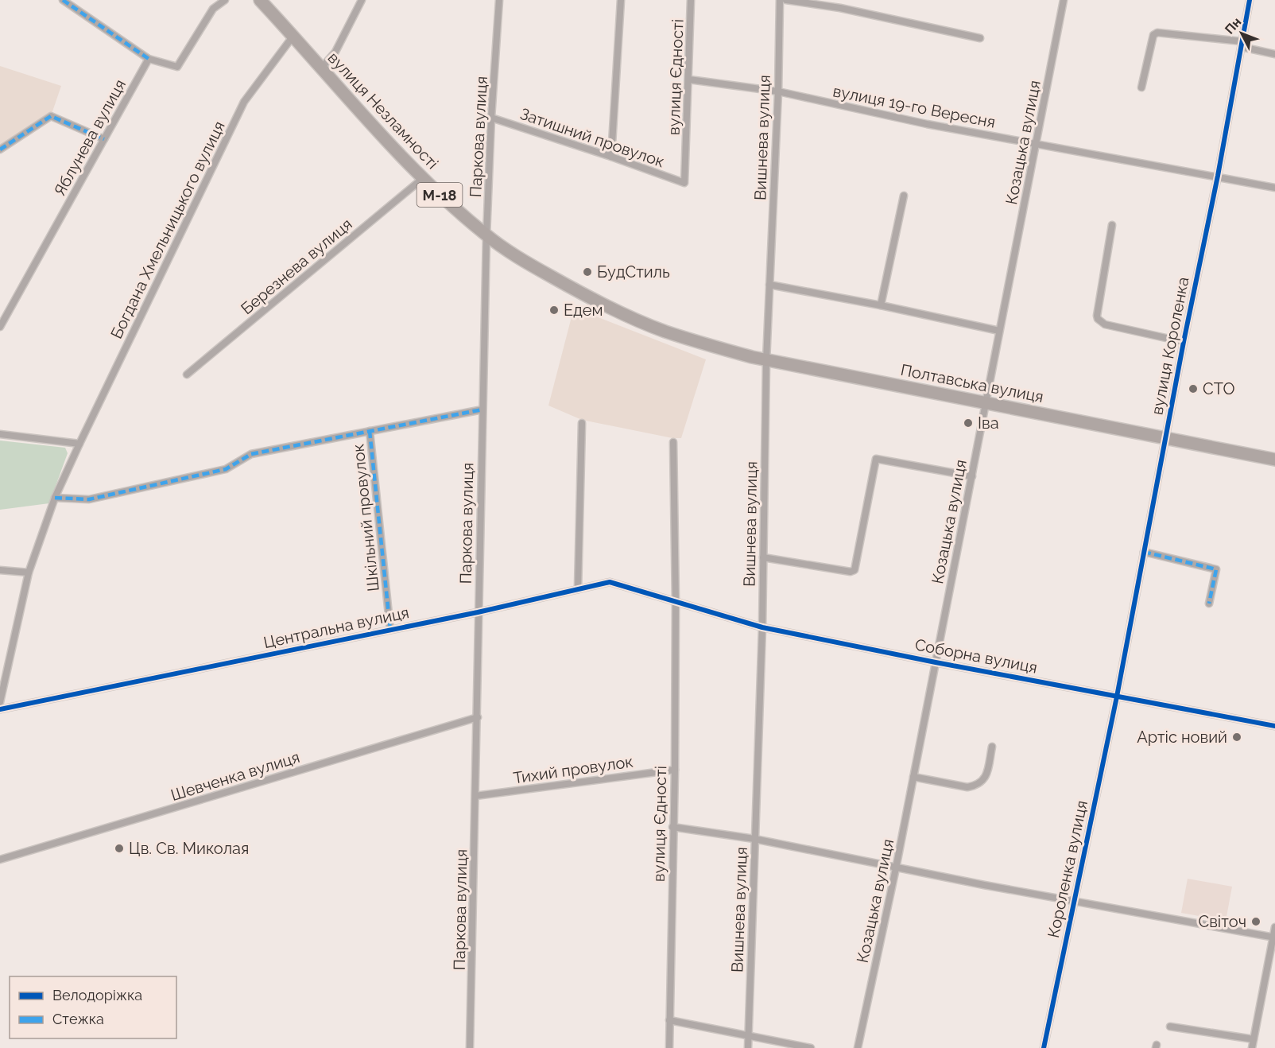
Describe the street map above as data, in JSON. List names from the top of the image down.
{
  "streets": {
    "highway": ["вулиця Незламності", "М-18", "Полтавська вулиця"],
    "street": [
      "вулиця Єдності",
      "вулиця 19-го Вересня",
      "Паркова вулиця",
      "Яблунева вулиця",
      "Затишний провулок",
      "Вишнева вулиця",
      "Козацька вулиця",
      "Богдана Хмельницького вулиця",
      "Березнева вулиця",
      "вулиця Короленка",
      "Шкільний провулок",
      "Центральна вулиця",
      "Соборна вулиця",
      "Тихий провулок",
      "Шевченка вулиця",
      "Короленка вулиця"
    ]
  },
  "crossings": [
    ["вулиця Єдності", "вулиця 19-го Вересня"],
    ["вулиця Єдності", "Затишний провулок"],
    ["вулиця Єдності", "Центральна вулиця"],
    ["вулиця Єдності", "Соборна вулиця"],
    ["вулиця Єдності", "Тихий провулок"],
    ["вулиця 19-го Вересня", "Вишнева вулиця"],
    ["вулиця 19-го Вересня", "Козацька вулиця"],
    ["вулиця 19-го Вересня", "вулиця Короленка"],
    ["вулиця Незламності", "Паркова вулиця"],
    ["вулиця Незламності", "Богдана Хмельницького вулиця"],
    ["вулиця Незламності", "Березнева вулиця"],
    ["вулиця Незламності", "Полтавська вулиця"],
    ["Паркова вулиця", "Затишний провулок"],
    ["Паркова вулиця", "Центральна вулиця"],
    ["Паркова вулиця", "Тихий провулок"],
    ["Паркова вулиця", "Шевченка вулиця"],
    ["Вишнева вулиця", "Полтавська вулиця"],
    ["Вишнева вулиця", "Соборна вулиця"],
    ["Козацька вулиця", "Полтавська вулиця"],
    ["Козацька вулиця", "Соборна вулиця"],
    ["вулиця Короленка", "Полтавська вулиця"],
    ["вулиця Короленка", "Соборна вулиця"],
    ["вулиця Короленка", "Короленка вулиця"],
    ["Шкільний провулок", "Центральна вулиця"],
    ["Центральна вулиця", "Соборна вулиця"],
    ["Соборна вулиця", "Короленка вулиця"]
  ],
  "places": [
    "БудСтиль",
    "Едем",
    "СТО",
    "Іва",
    "Артіс новий",
    "Цв. Св. Миколая",
    "Світоч"
  ],
  "legend": ["Велодоріжка", "Стежка"],
  "north": "top left"
}
